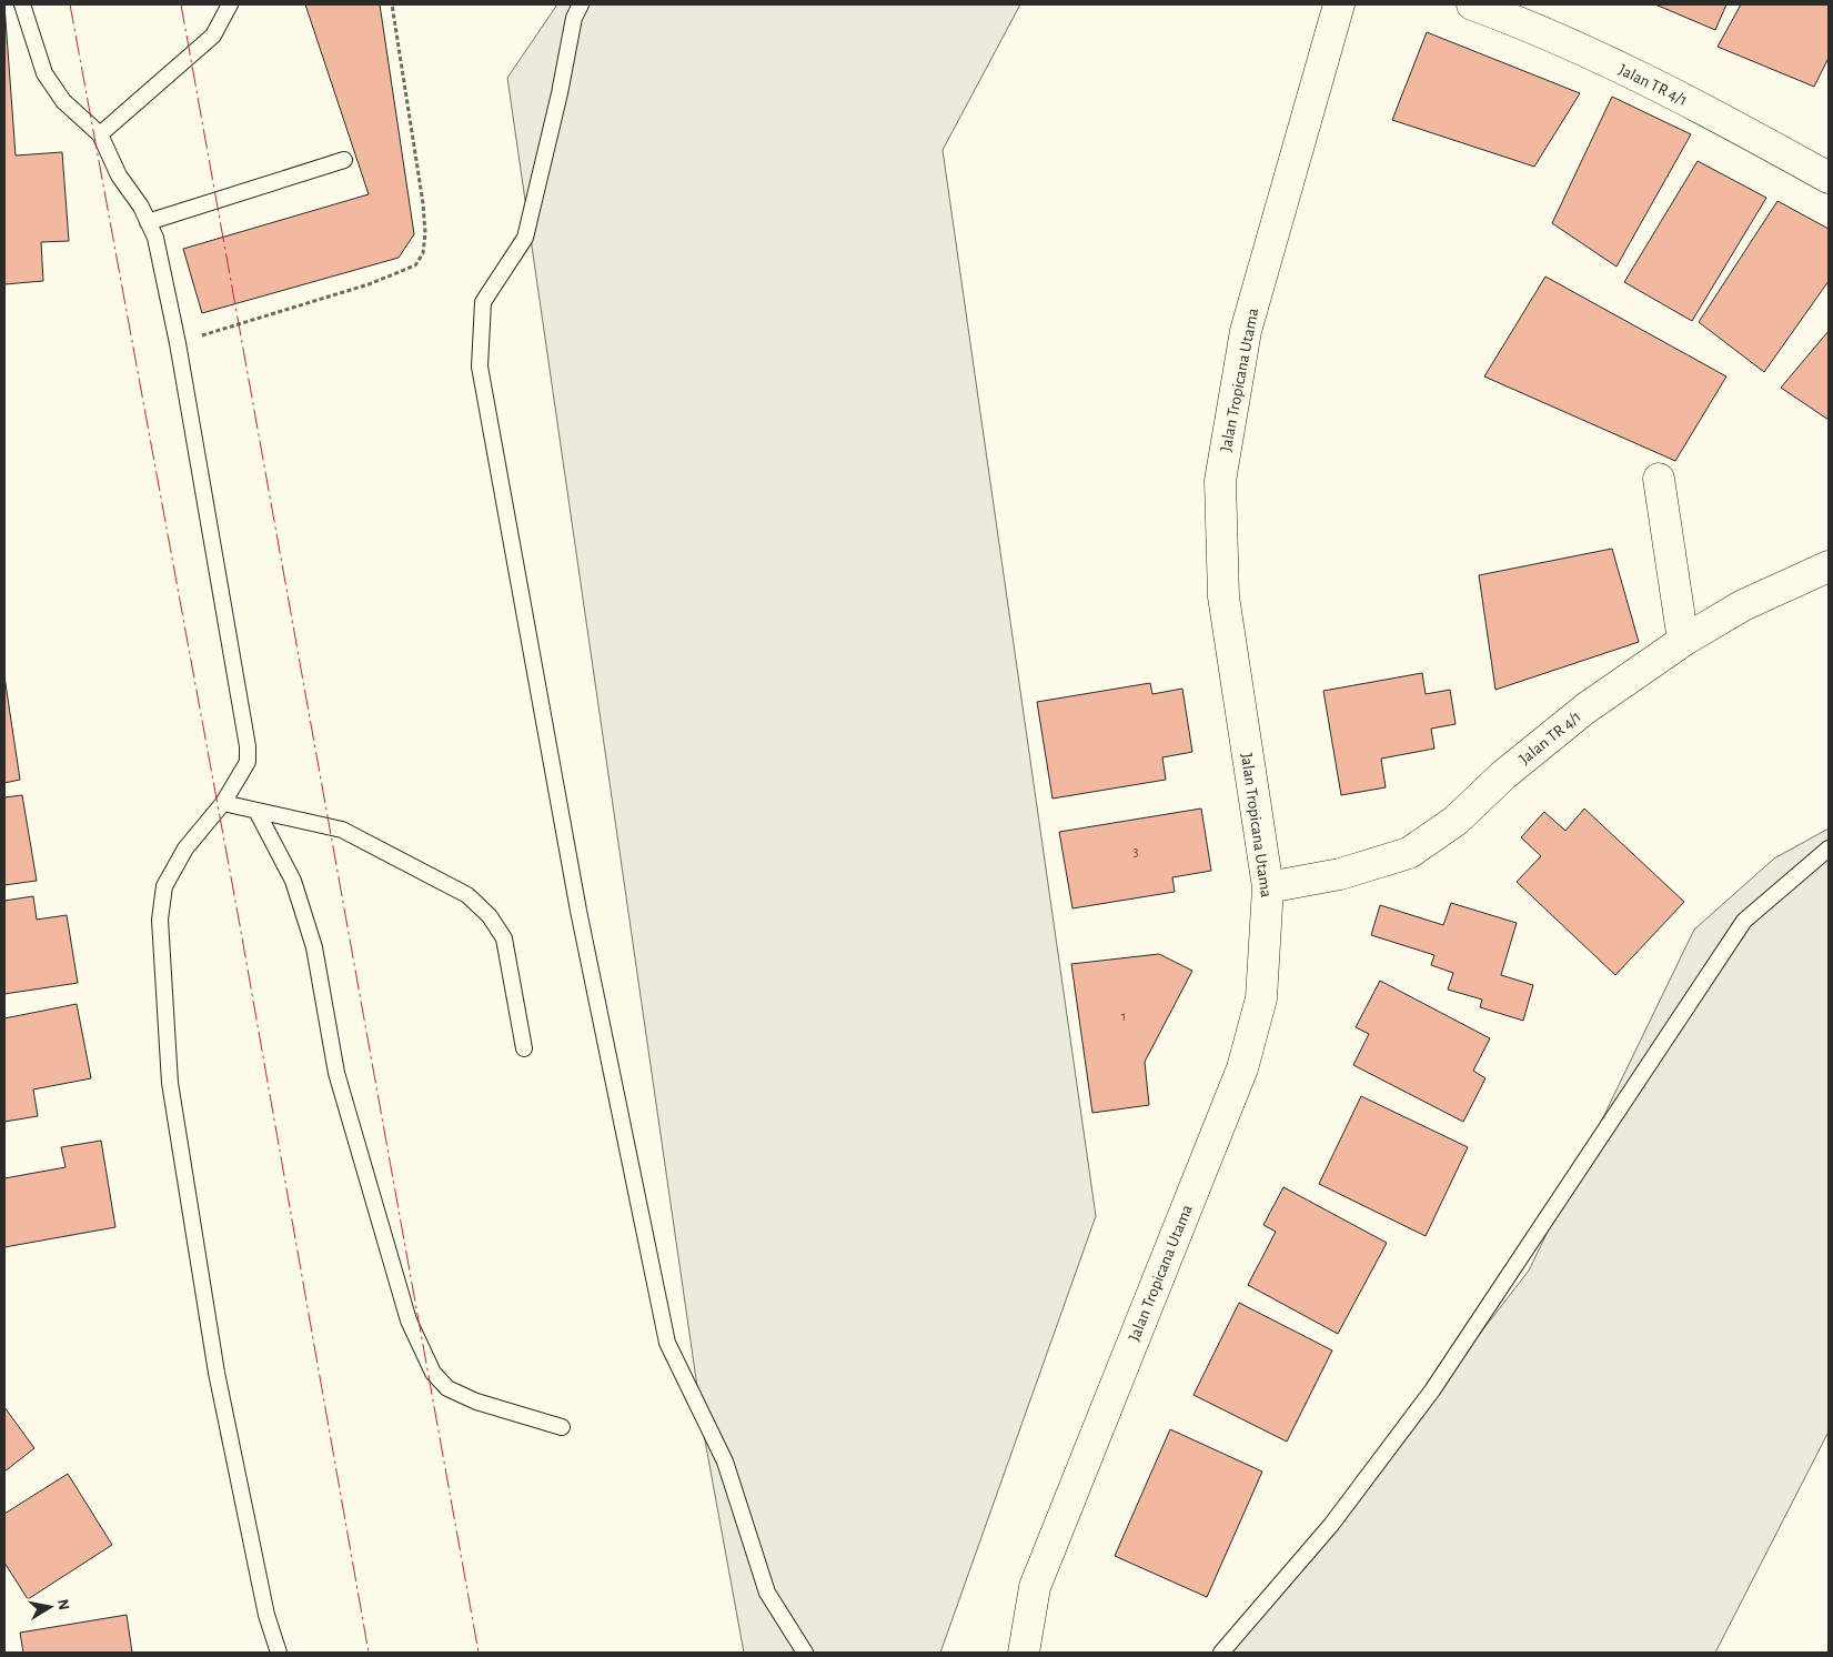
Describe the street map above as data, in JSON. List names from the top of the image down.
{
  "streets": {
    "street": ["Jalan TR 4/1", "Jalan Tropicana Utama"]
  },
  "crossings": [
    ["Jalan TR 4/1", "Jalan Tropicana Utama"]
  ],
  "house_numbers": ["3", "1"],
  "north": "right"
}
